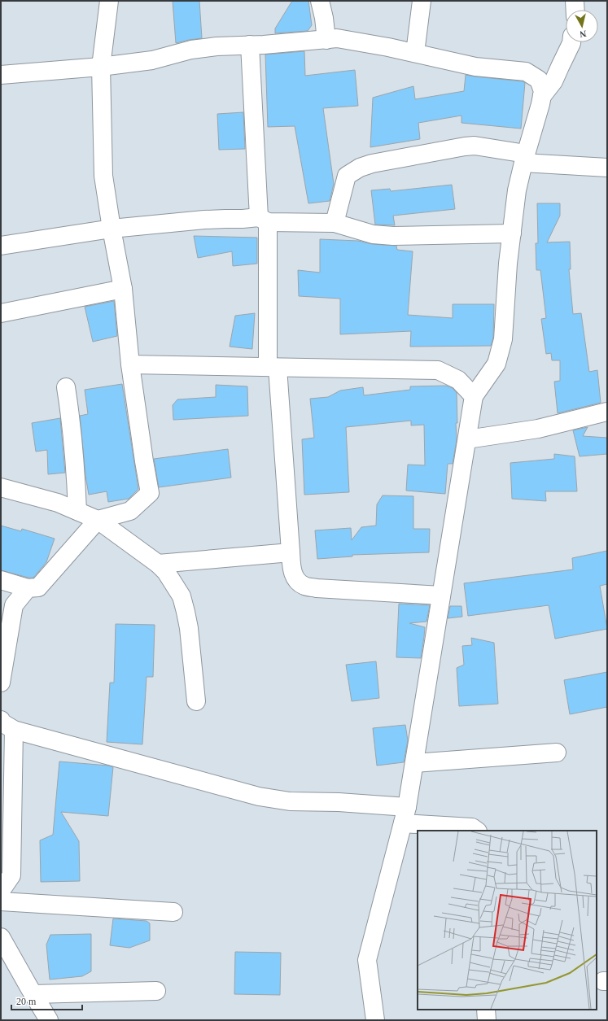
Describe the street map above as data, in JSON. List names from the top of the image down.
{
  "scale_bar": "20 m",
  "north": "bottom"
}
